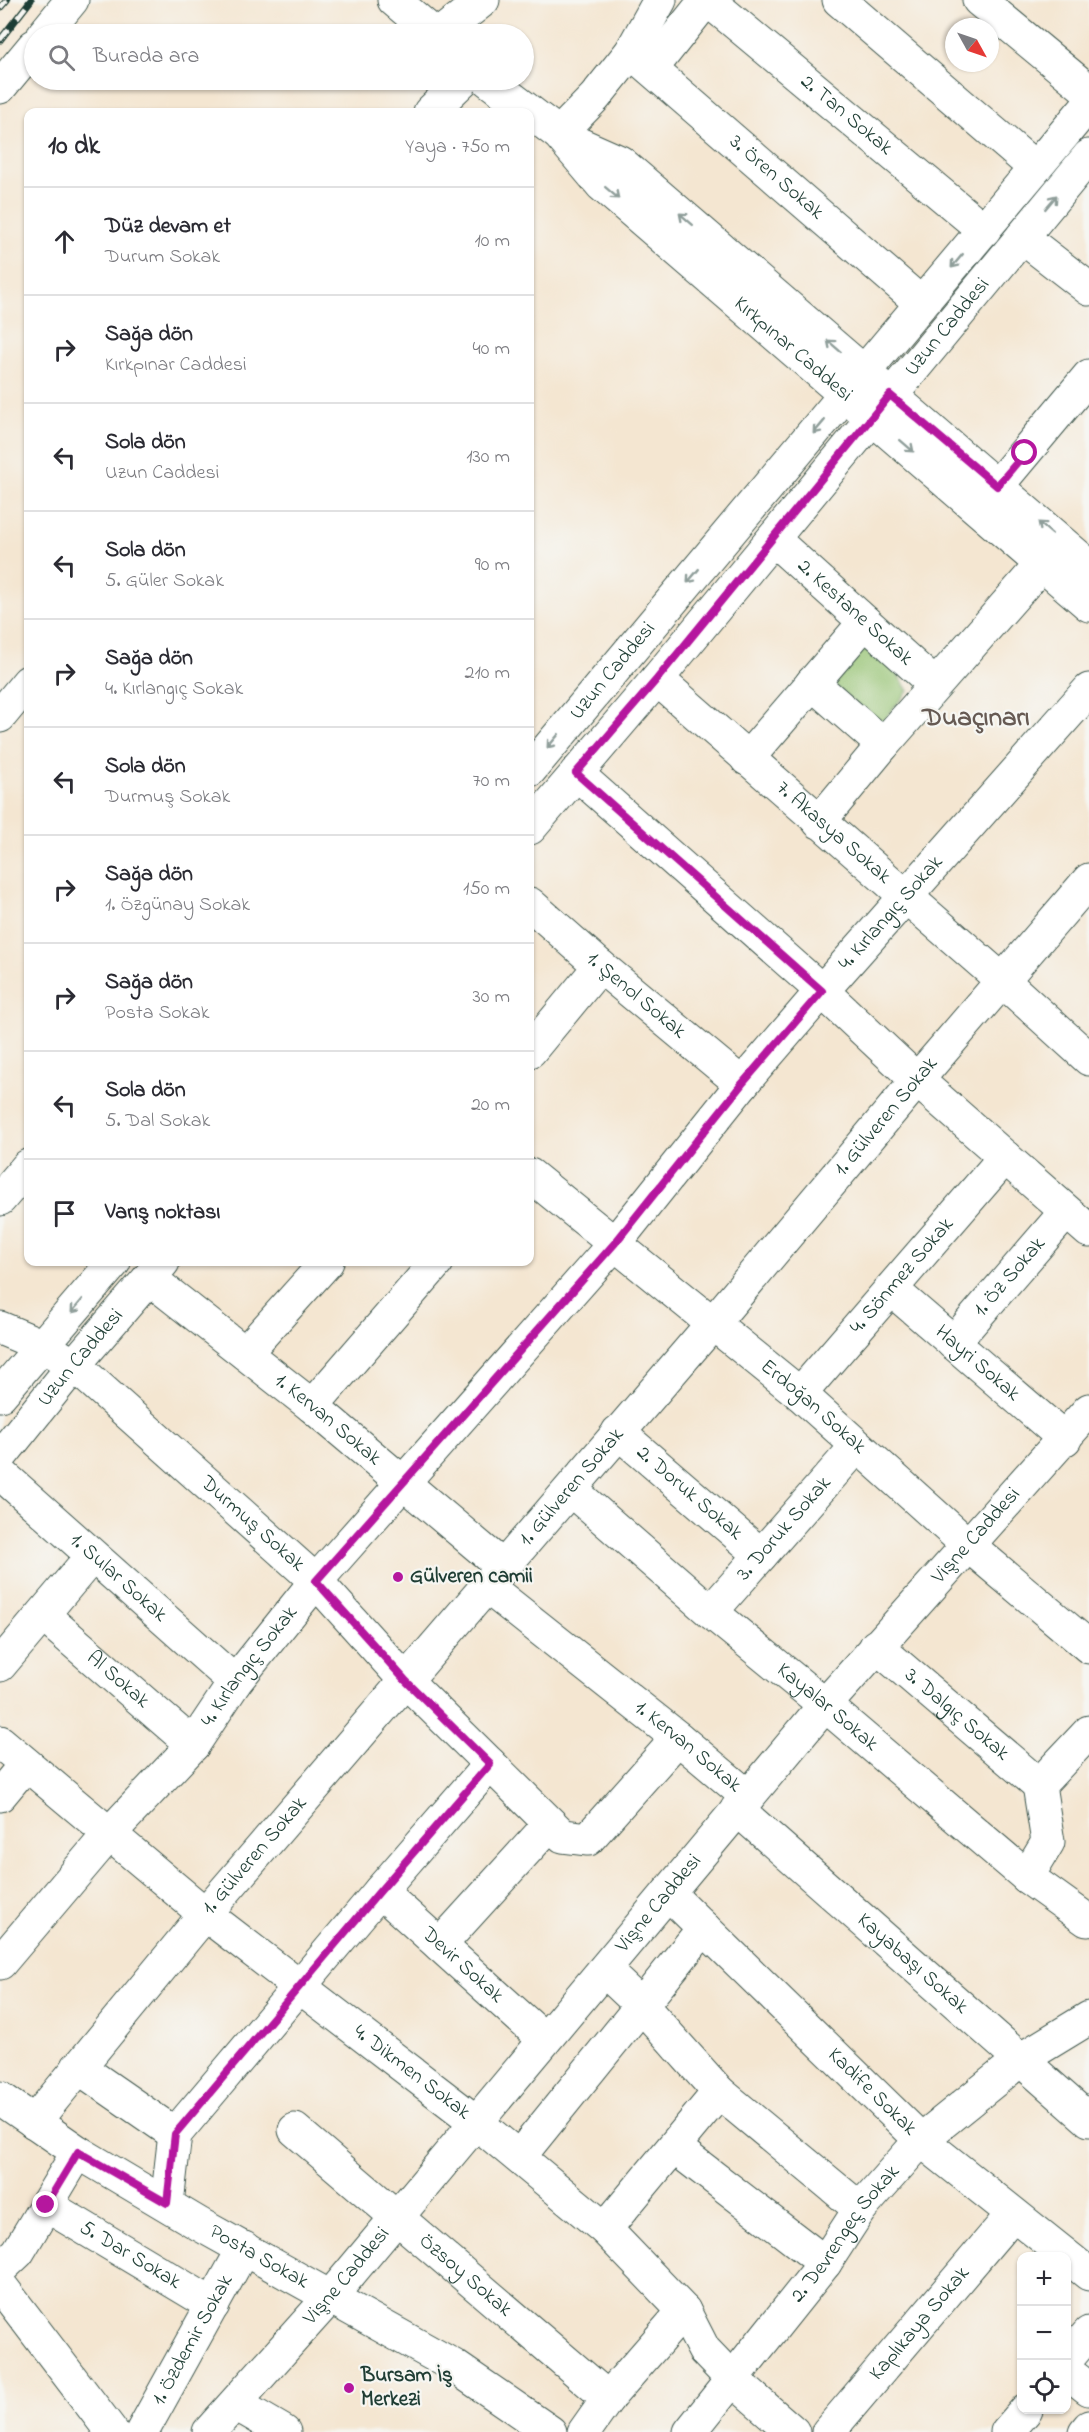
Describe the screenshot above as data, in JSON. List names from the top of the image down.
{
  "streets": {
    "main road": [
      "2. Tan Sokak",
      "3. Ören Sokak",
      "Uzun Caddesi",
      "Kırkpınar Caddesi",
      "2. Kestane Sokak",
      "7. Akasya Sokak",
      "4. Kırlangıç Sokak",
      "1. Şenol Sokak",
      "1. Gülveren Sokak",
      "4. Sönmez Sokak",
      "1. Öz Sokak",
      "Hayri Sokak",
      "Erdoğan Sokak",
      "1. Kervan Sokak",
      "2. Doruk Sokak",
      "Durmuş Sokak",
      "3. Doruk Sokak",
      "Vişne Caddesi",
      "1. Sular Sokak",
      "Al Sokak",
      "Kayalar Sokak",
      "3. Dalgıç Sokak",
      "Devir Sokak",
      "Kayabaşı Sokak",
      "4. Dikmen Sokak",
      "Kadife Sokak",
      "2. Devrengeç Sokak",
      "5. Dar Sokak",
      "Posta Sokak",
      "Özsoy Sokak",
      "Kaplıkaya Sokak",
      "1. Özdemir Sokak"
    ]
  },
  "crossings": [
    ["2. Tan Sokak", "Uzun Caddesi"],
    ["3. Ören Sokak", "Uzun Caddesi"],
    ["Uzun Caddesi", "Kırkpınar Caddesi"],
    ["Uzun Caddesi", "2. Kestane Sokak"],
    ["Uzun Caddesi", "7. Akasya Sokak"],
    ["Uzun Caddesi", "1. Kervan Sokak"],
    ["Uzun Caddesi", "Durmuş Sokak"],
    ["7. Akasya Sokak", "4. Kırlangıç Sokak"],
    ["7. Akasya Sokak", "1. Gülveren Sokak"],
    ["4. Kırlangıç Sokak", "1. Şenol Sokak"],
    ["4. Kırlangıç Sokak", "Erdoğan Sokak"],
    ["4. Kırlangıç Sokak", "1. Kervan Sokak"],
    ["4. Kırlangıç Sokak", "Durmuş Sokak"],
    ["4. Kırlangıç Sokak", "1. Sular Sokak"],
    ["4. Kırlangıç Sokak", "Al Sokak"],
    ["4. Kırlangıç Sokak", "4. Dikmen Sokak"],
    ["1. Gülveren Sokak", "Erdoğan Sokak"],
    ["1. Gülveren Sokak", "1. Kervan Sokak"],
    ["1. Gülveren Sokak", "2. Doruk Sokak"],
    ["1. Gülveren Sokak", "Durmuş Sokak"],
    ["1. Gülveren Sokak", "Kayalar Sokak"],
    ["1. Gülveren Sokak", "4. Dikmen Sokak"],
    ["1. Gülveren Sokak", "Posta Sokak"],
    ["4. Sönmez Sokak", "Hayri Sokak"],
    ["4. Sönmez Sokak", "Erdoğan Sokak"],
    ["1. Öz Sokak", "Hayri Sokak"],
    ["Hayri Sokak", "Vişne Caddesi"],
    ["Erdoğan Sokak", "3. Doruk Sokak"],
    ["Erdoğan Sokak", "Vişne Caddesi"],
    ["1. Kervan Sokak", "Durmuş Sokak"],
    ["1. Kervan Sokak", "Vişne Caddesi"],
    ["1. Kervan Sokak", "Kayabaşı Sokak"],
    ["2. Doruk Sokak", "3. Doruk Sokak"],
    ["3. Doruk Sokak", "Kayalar Sokak"],
    ["Vişne Caddesi", "Kayalar Sokak"],
    ["Vişne Caddesi", "3. Dalgıç Sokak"],
    ["Vişne Caddesi", "Devir Sokak"],
    ["Vişne Caddesi", "Kayabaşı Sokak"],
    ["Vişne Caddesi", "4. Dikmen Sokak"],
    ["Vişne Caddesi", "Kadife Sokak"],
    ["Vişne Caddesi", "Posta Sokak"],
    ["Vişne Caddesi", "Özsoy Sokak"],
    ["Kayabaşı Sokak", "2. Devrengeç Sokak"],
    ["4. Dikmen Sokak", "2. Devrengeç Sokak"],
    ["Kadife Sokak", "2. Devrengeç Sokak"],
    ["Kadife Sokak", "Kaplıkaya Sokak"],
    ["5. Dar Sokak", "1. Özdemir Sokak"],
    ["Posta Sokak", "1. Özdemir Sokak"]
  ],
  "districts": ["Duaçınarı"],
  "places": ["Gülveren camii", "Bursam İş Merkezi"],
  "north": "bottom right",
  "page": {
    "search": "Burada ara",
    "heading": ["10 dk", "Yaya · 750 m"],
    "list": [
      ["Düz devam et", "Durum Sokak", "10 m"],
      ["Sağa dön", "Kırkpınar Caddesi", "40 m"],
      ["Sola dön", "Uzun Caddesi", "130 m"],
      ["Sola dön", "5. Güler Sokak", "90 m"],
      ["Sağa dön", "4. Kırlangıç Sokak", "210 m"],
      ["Sola dön", "Durmuş Sokak", "70 m"],
      ["Sağa dön", "1. Özgünay Sokak", "150 m"],
      ["Sağa dön", "Posta Sokak", "30 m"],
      ["Sola dön", "5. Dal Sokak", "20 m"],
      "Varış noktası"
    ],
    "map_buttons": ["+", "−"]
  }
}
